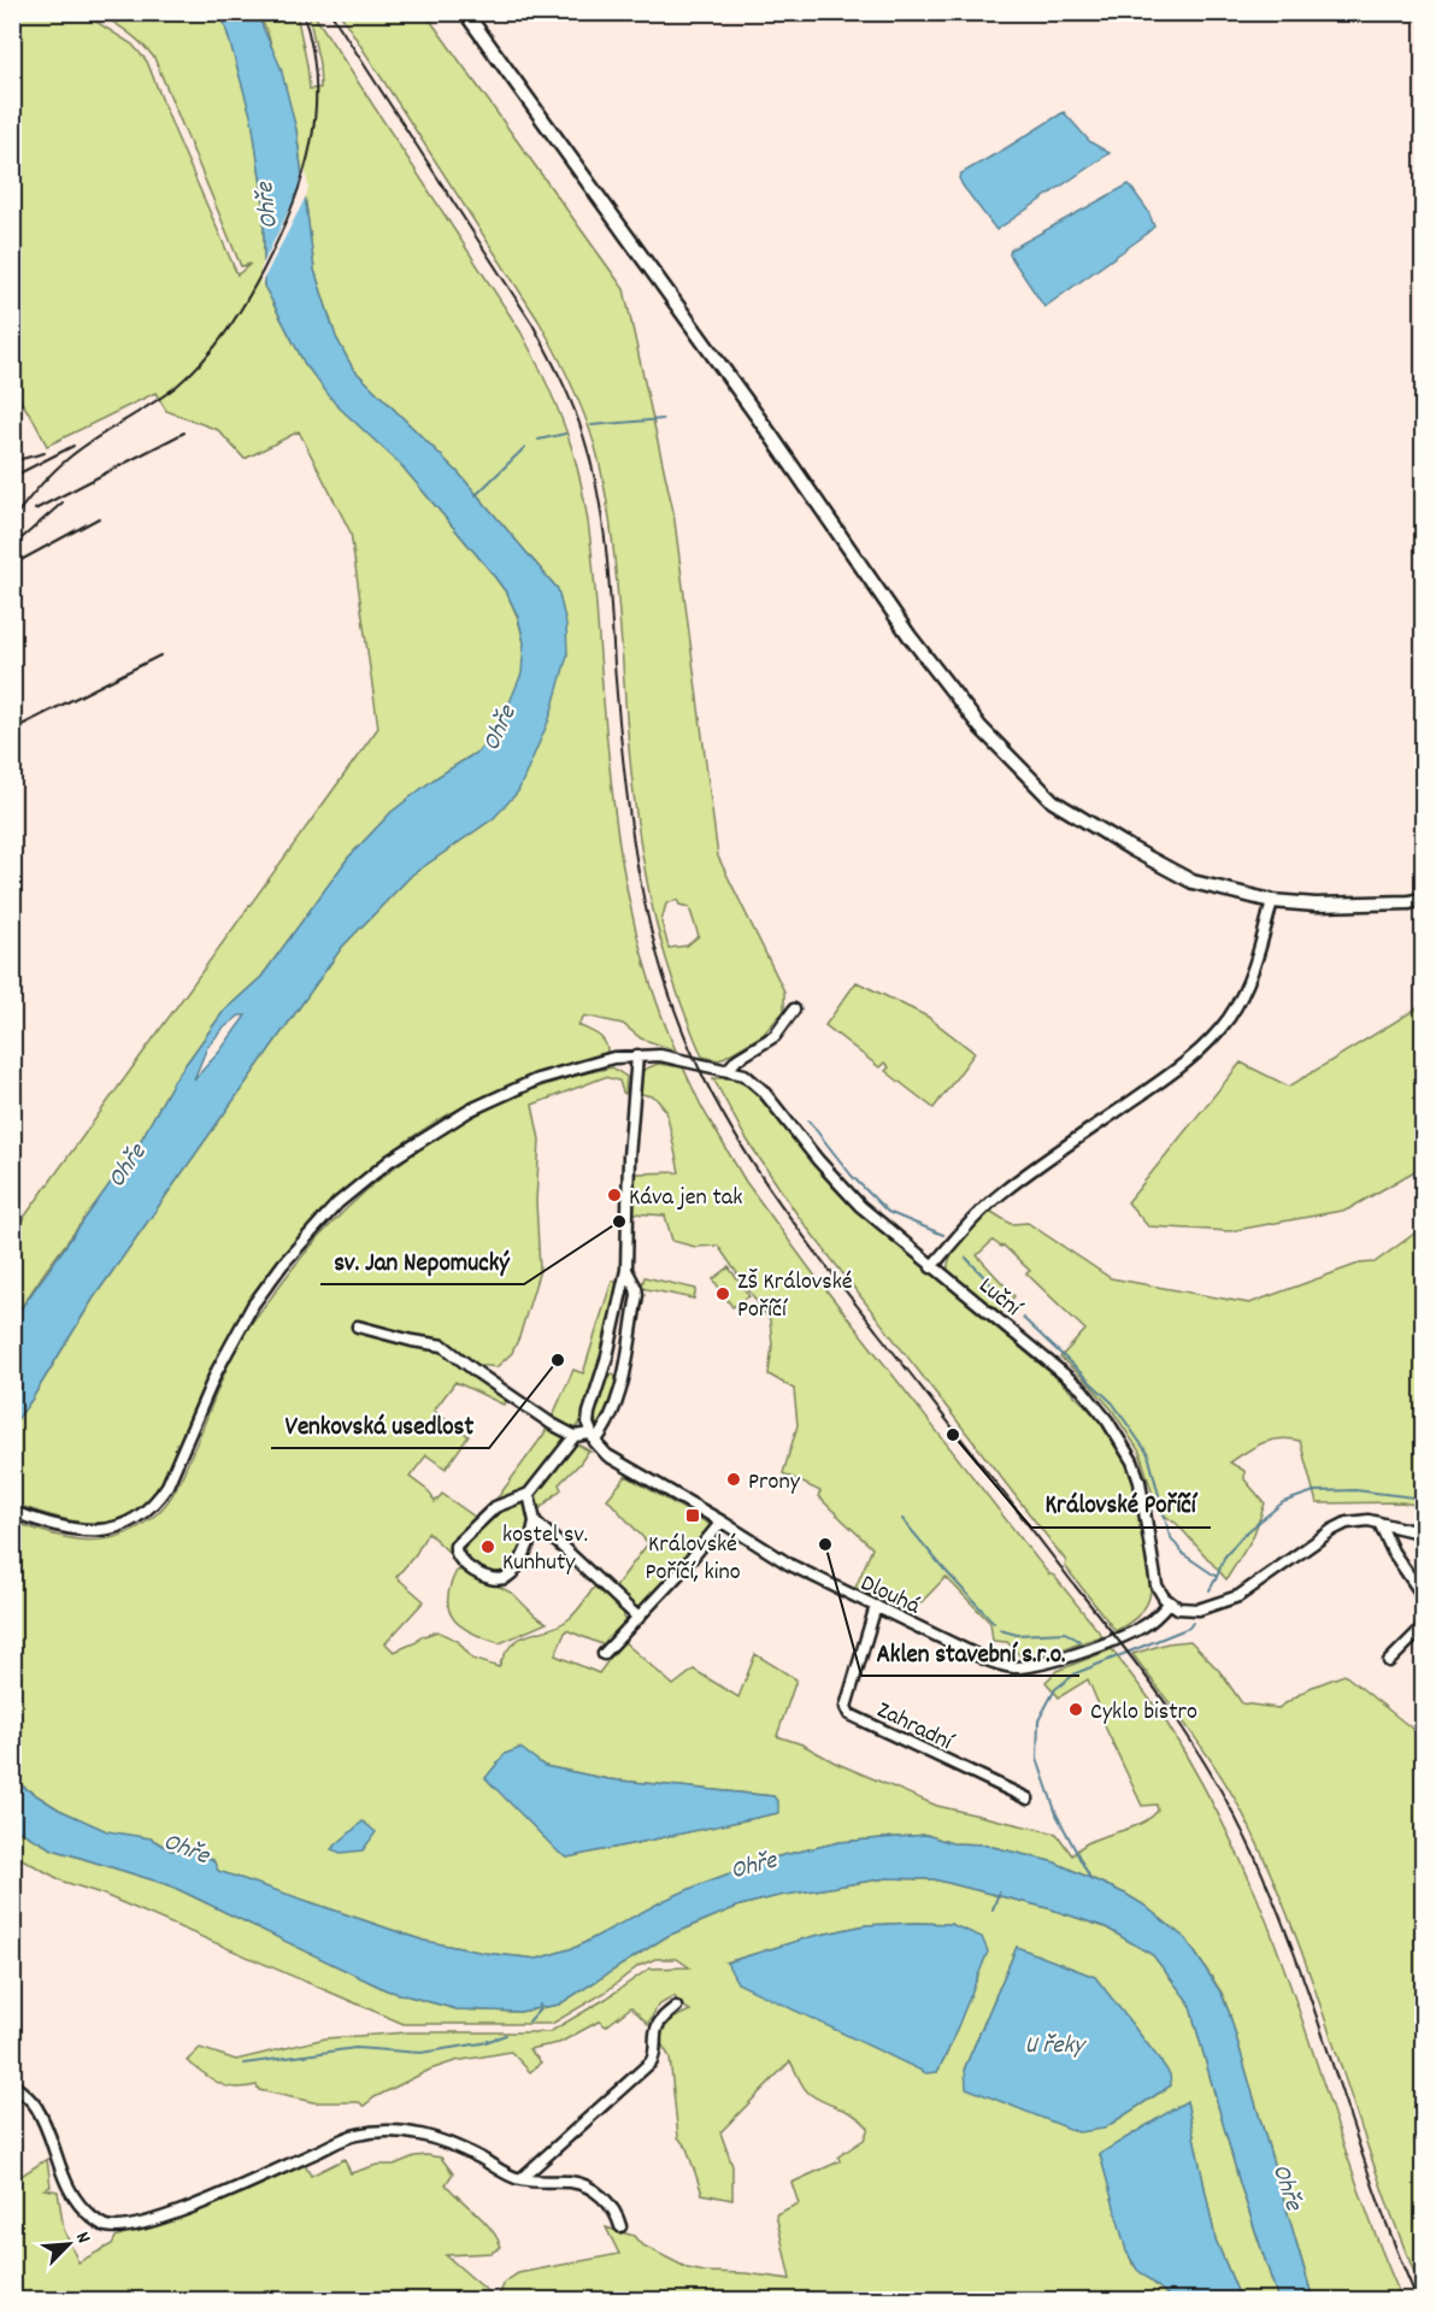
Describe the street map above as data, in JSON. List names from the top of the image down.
{
  "streets": {
    "street": ["Luční", "Dlouhá", "Zahradní"]
  },
  "crossings": [
    ["Luční", "Dlouhá"],
    ["Dlouhá", "Zahradní"]
  ],
  "water": ["Ohře", "U řeky"],
  "places": {
    "other": [
      "Káva jen tak",
      "sv. Jan Nepomucký",
      "ZŠ Královské Poříčí",
      "Venkovská usedlost",
      "Královské Poříčí",
      "Prony",
      "Aklen stavební s.r.o.",
      "kostel sv. Kunhuty",
      "Cyklo bistro"
    ],
    "transit": ["Královské Poříčí, kino"]
  },
  "north": "top right"
}
